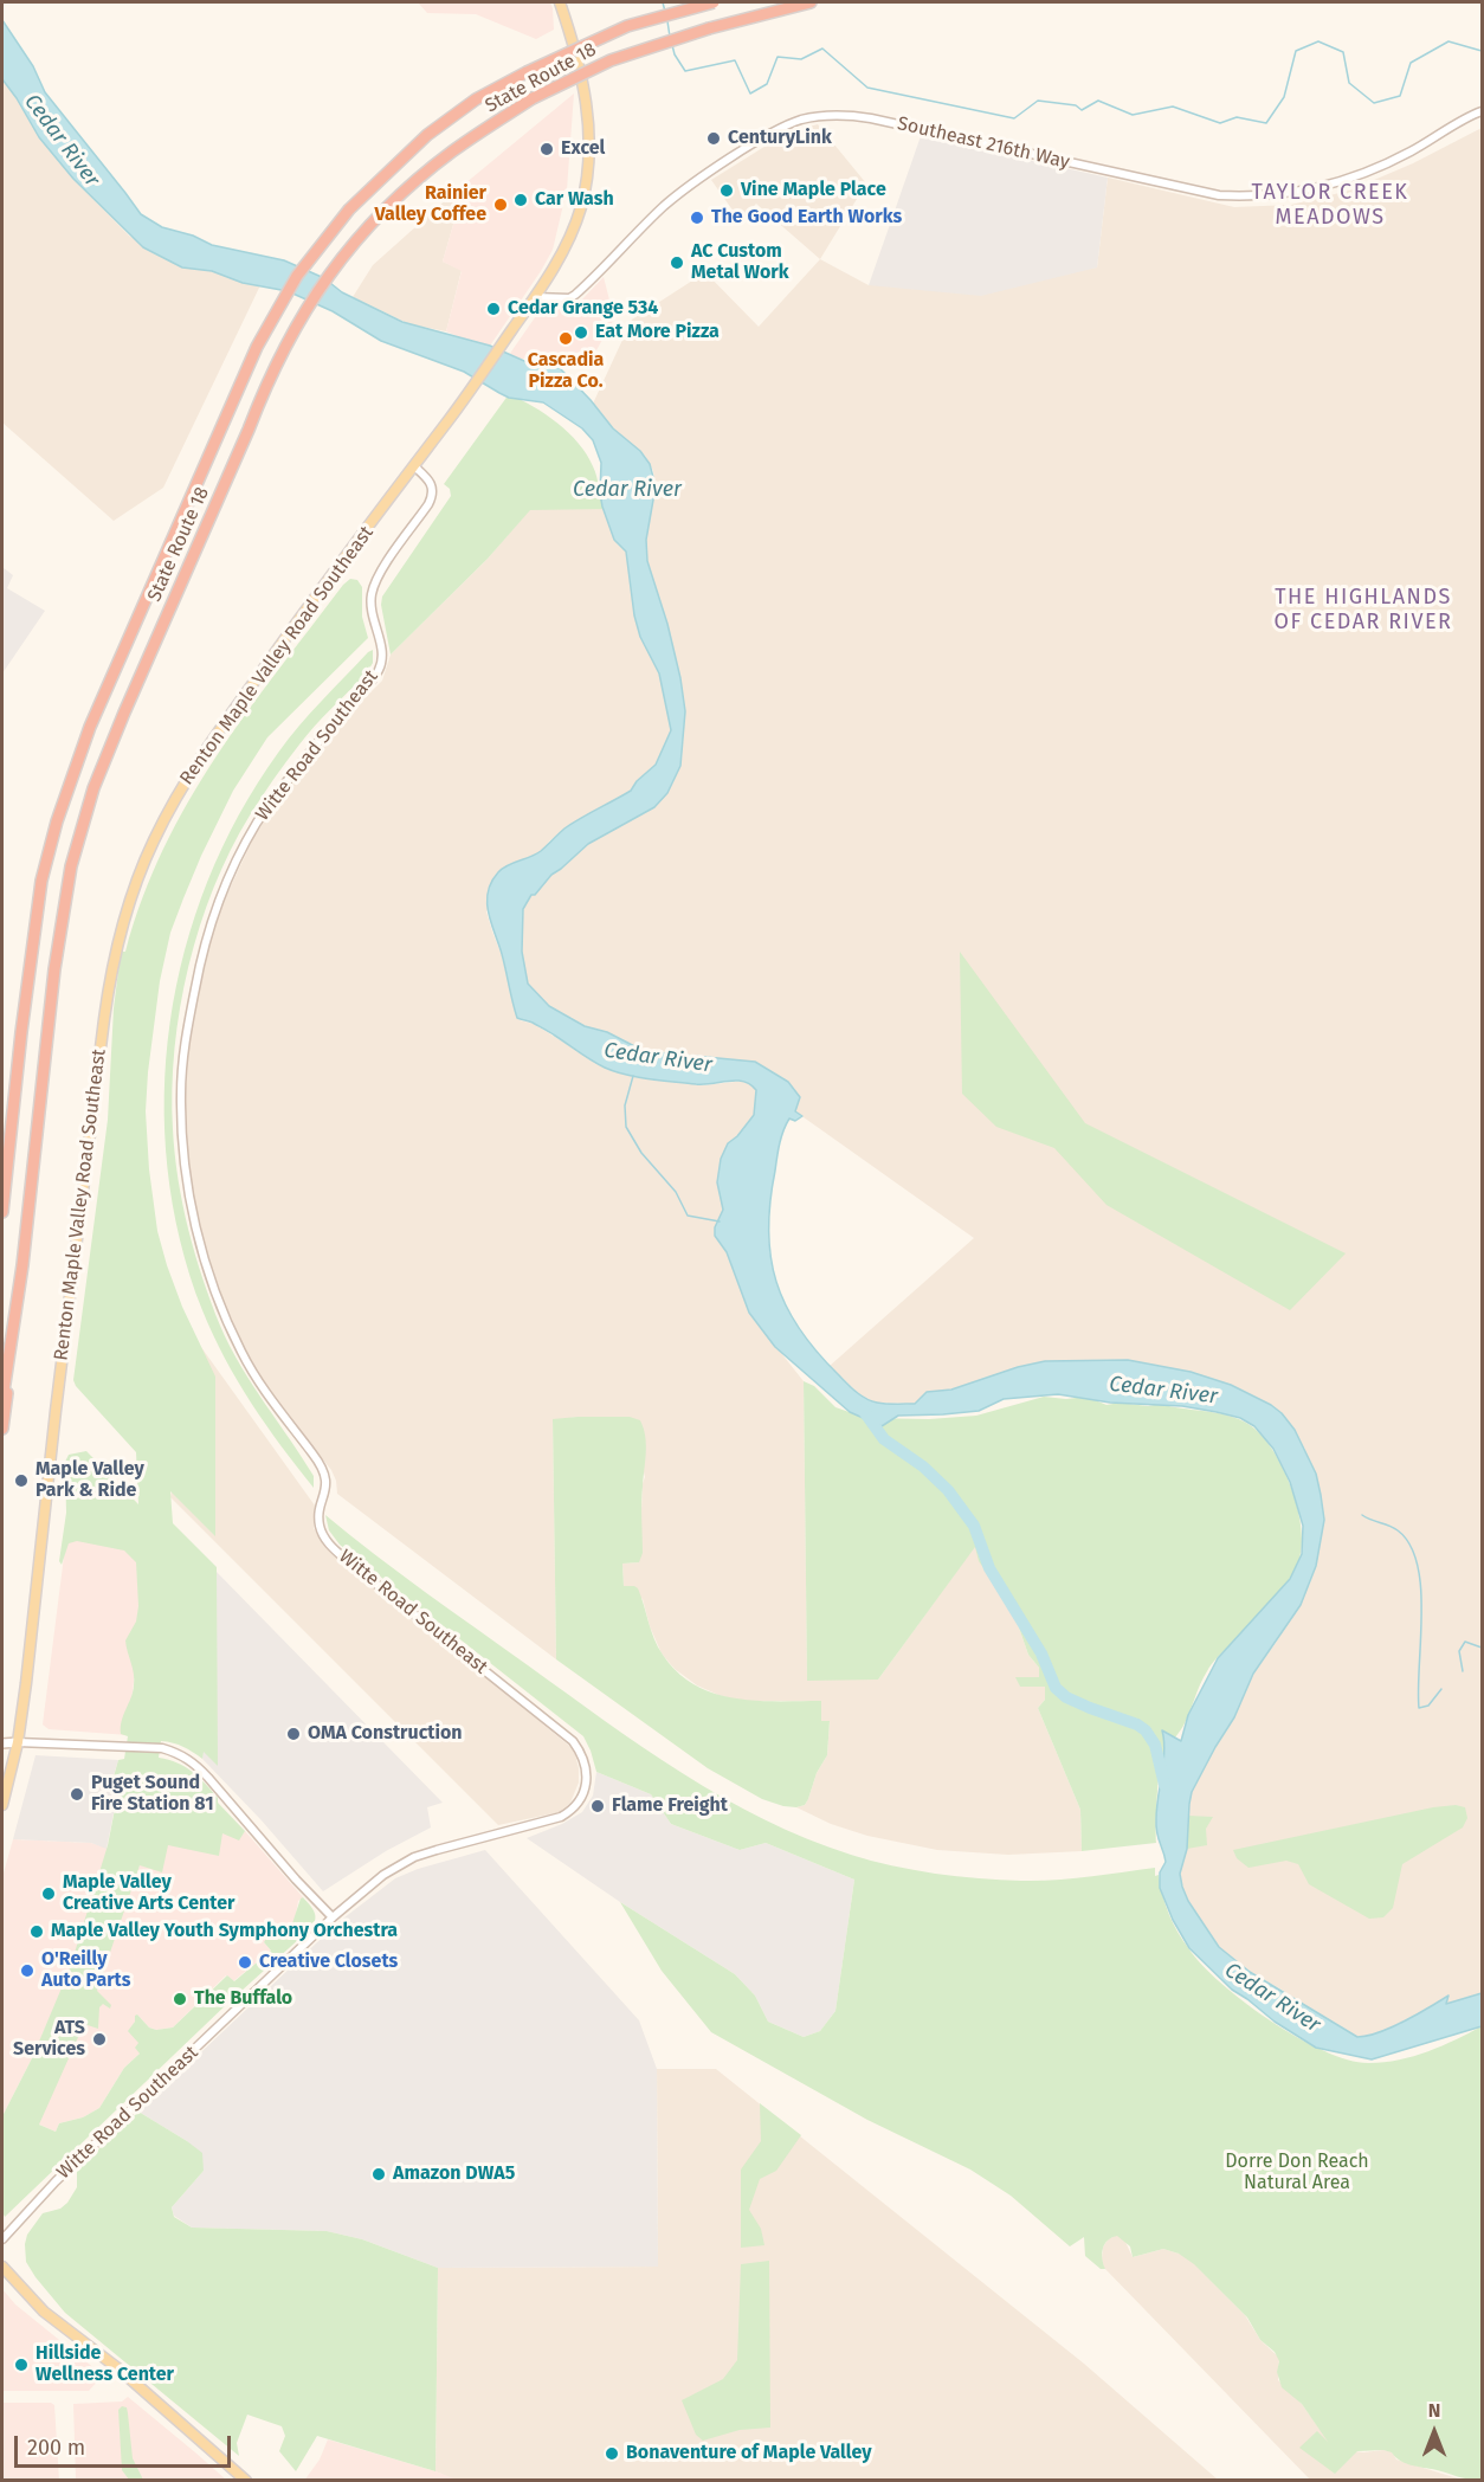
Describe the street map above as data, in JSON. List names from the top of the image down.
{
  "streets": {
    "highway": ["State Route 18"],
    "main road": ["Renton Maple Valley Road Southeast"],
    "street": ["Southeast 216th Way", "Witte Road Southeast"]
  },
  "crossings": [
    ["Southeast 216th Way", "Renton Maple Valley Road Southeast"],
    ["Renton Maple Valley Road Southeast", "Witte Road Southeast"]
  ],
  "districts": ["TAYLOR CREEK MEADOWS", "THE HIGHLANDS OF CEDAR RIVER"],
  "water": ["Cedar River"],
  "parks": ["Dorre Don Reach Natural Area"],
  "places": [
    "CenturyLink",
    "Excel",
    "Vine Maple Place",
    "Car Wash",
    "Rainier Valley Coffee",
    "The Good Earth Works",
    "AC Custom Metal Work",
    "Cedar Grange 534",
    "Eat More Pizza",
    "Cascadia Pizza Co.",
    "Maple Valley Park & Ride",
    "OMA Construction",
    "Puget Sound Fire Station 81",
    "Flame Freight",
    "Maple Valley Creative Arts Center",
    "Maple Valley Youth Symphony Orchestra",
    "Creative Closets",
    "O'Reilly Auto Parts",
    "The Buffalo",
    "ATS Services",
    "Amazon DWA5",
    "Hillside Wellness Center",
    "Bonaventure of Maple Valley"
  ],
  "scale_bar": "200 m",
  "north": "top"
}
